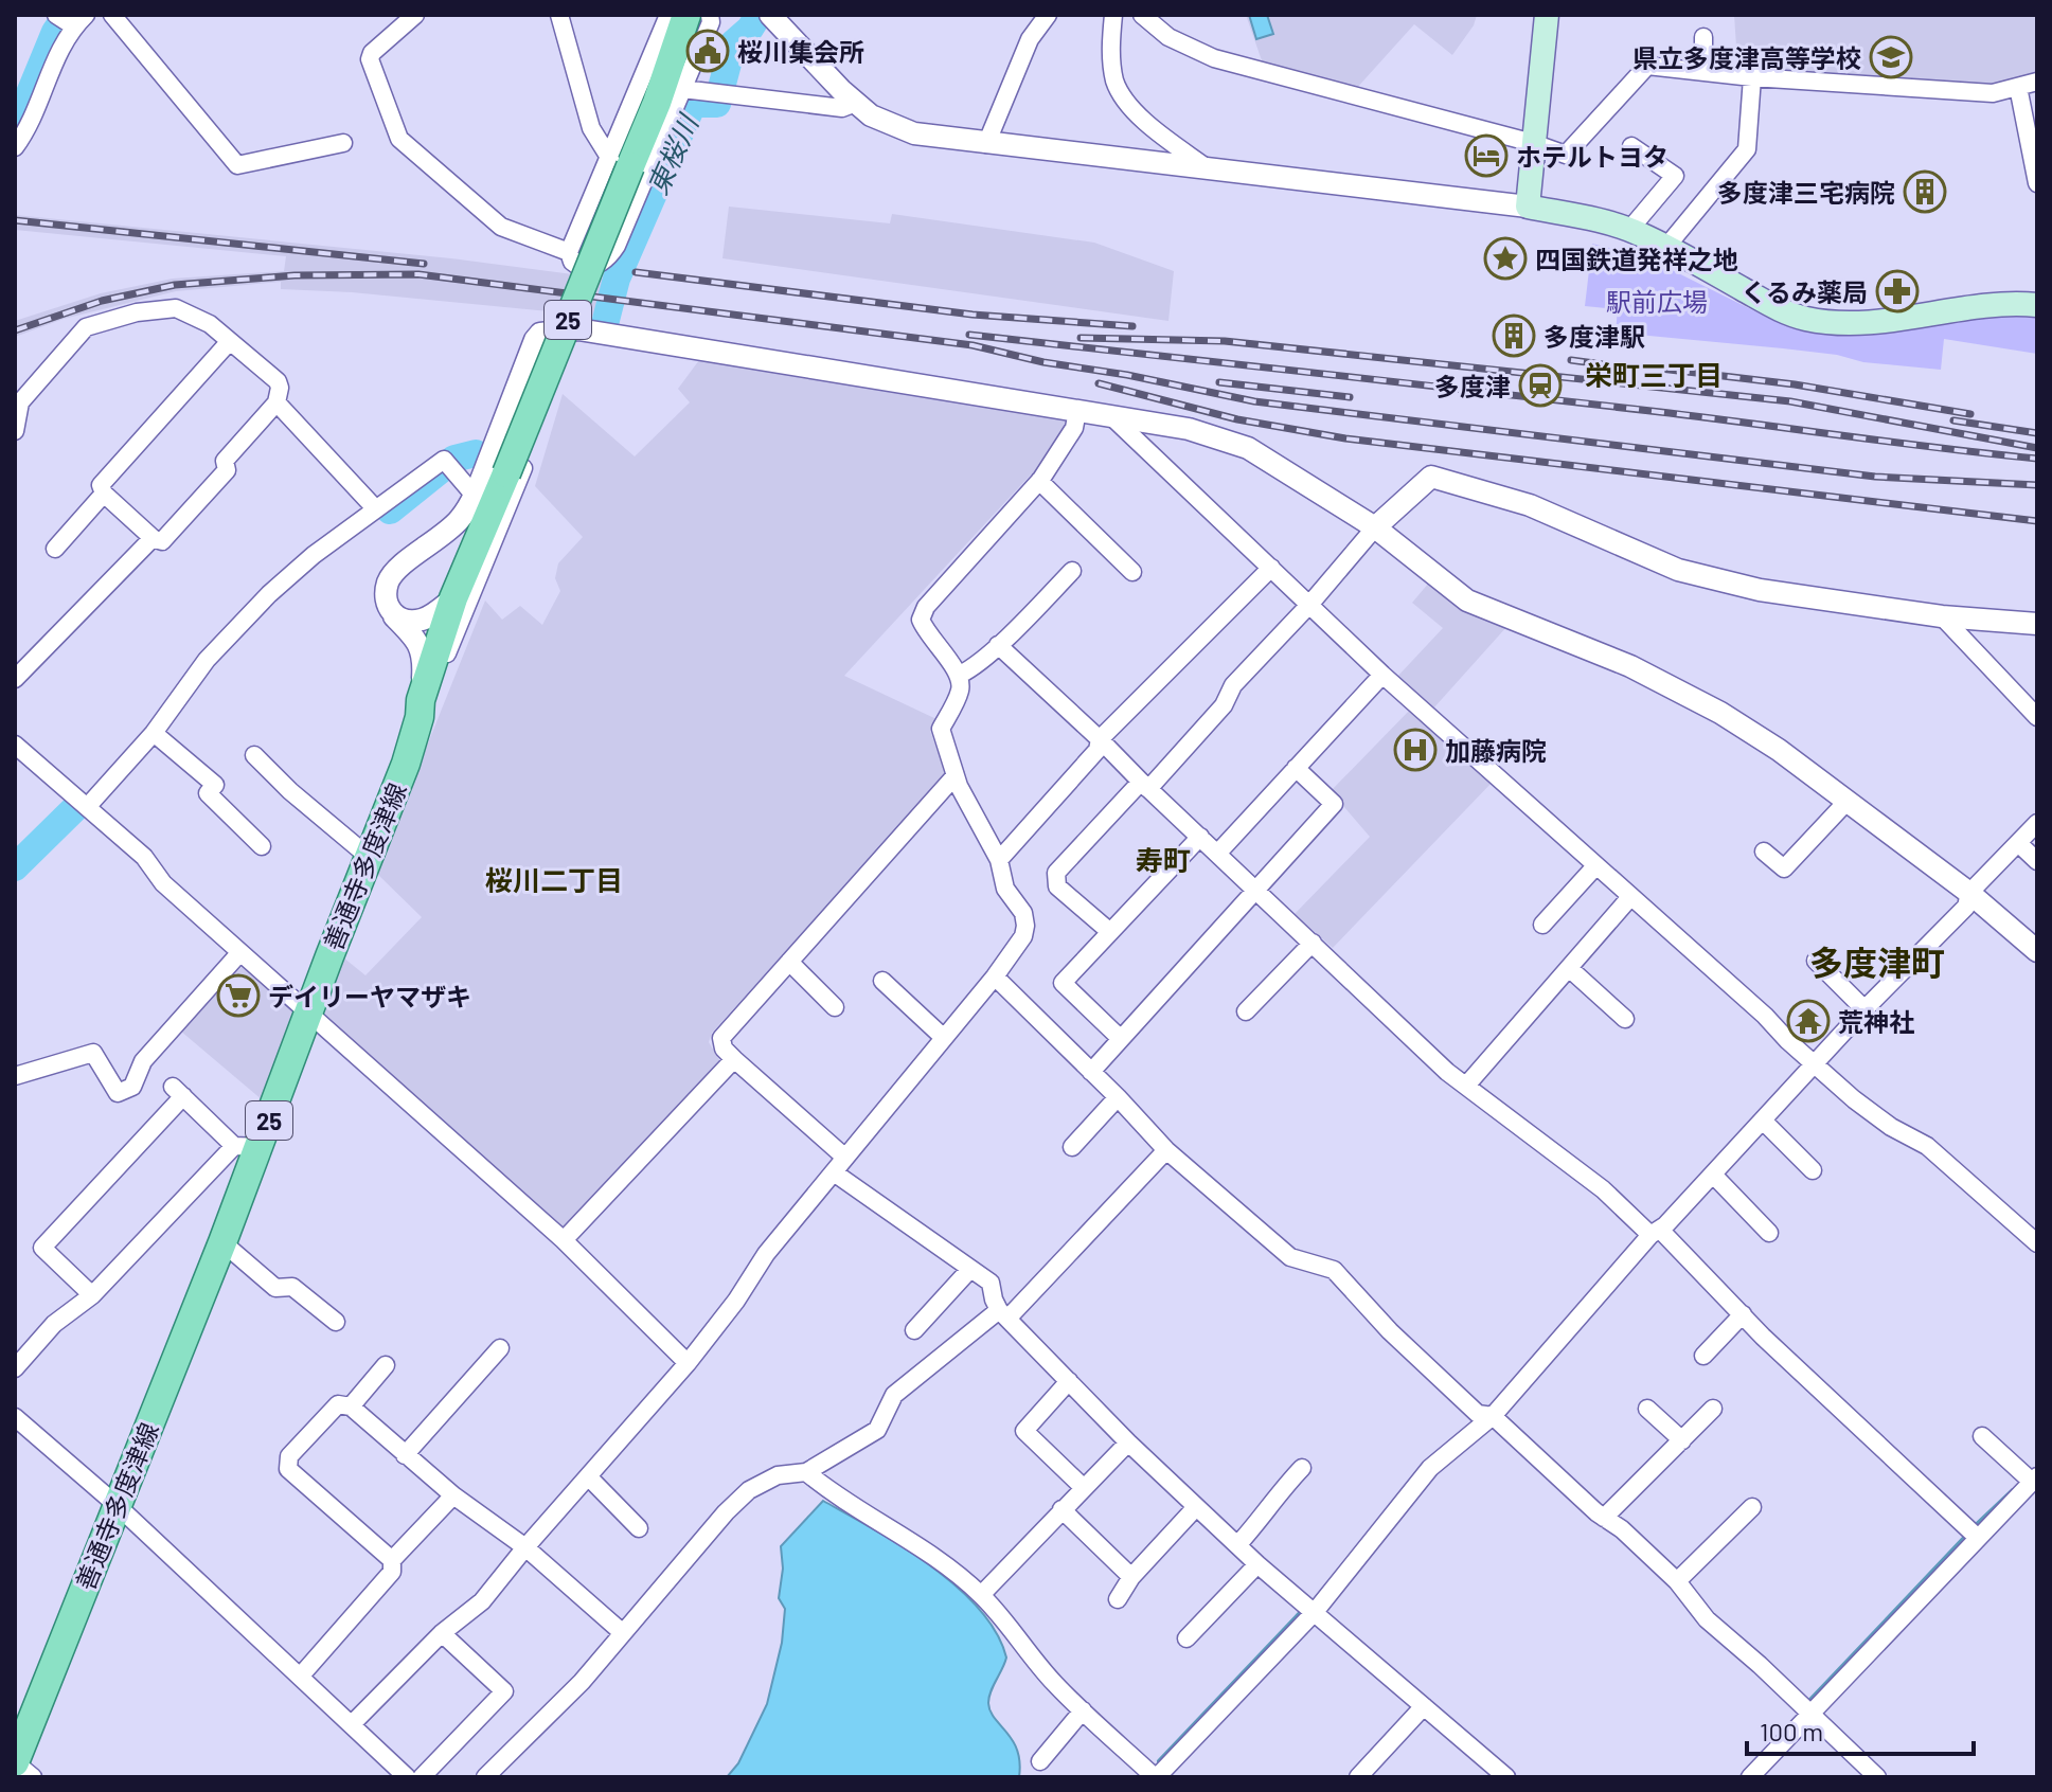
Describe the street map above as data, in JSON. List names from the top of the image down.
{
  "streets": {
    "main road": ["25", "善通寺多度津線"]
  },
  "districts": [
    "栄町三丁目",
    "寿町",
    "桜川二丁目",
    "多度津町"
  ],
  "water": ["東桜川"],
  "parks": ["駅前広場"],
  "places": {
    "public building": ["桜川集会所"],
    "school or university": ["県立多度津高等学校"],
    "hotel": ["ホテルトヨタ"],
    "building": ["多度津三宅病院", "多度津駅"],
    "place": ["四国鉄道発祥之地"],
    "pharmacy": ["くるみ薬局"],
    "station": ["多度津"],
    "hospital": ["加藤病院"],
    "supermarket": ["デイリーヤマザキ"],
    "temple": ["荒神社"]
  },
  "scale_bar": "100 m"
}
